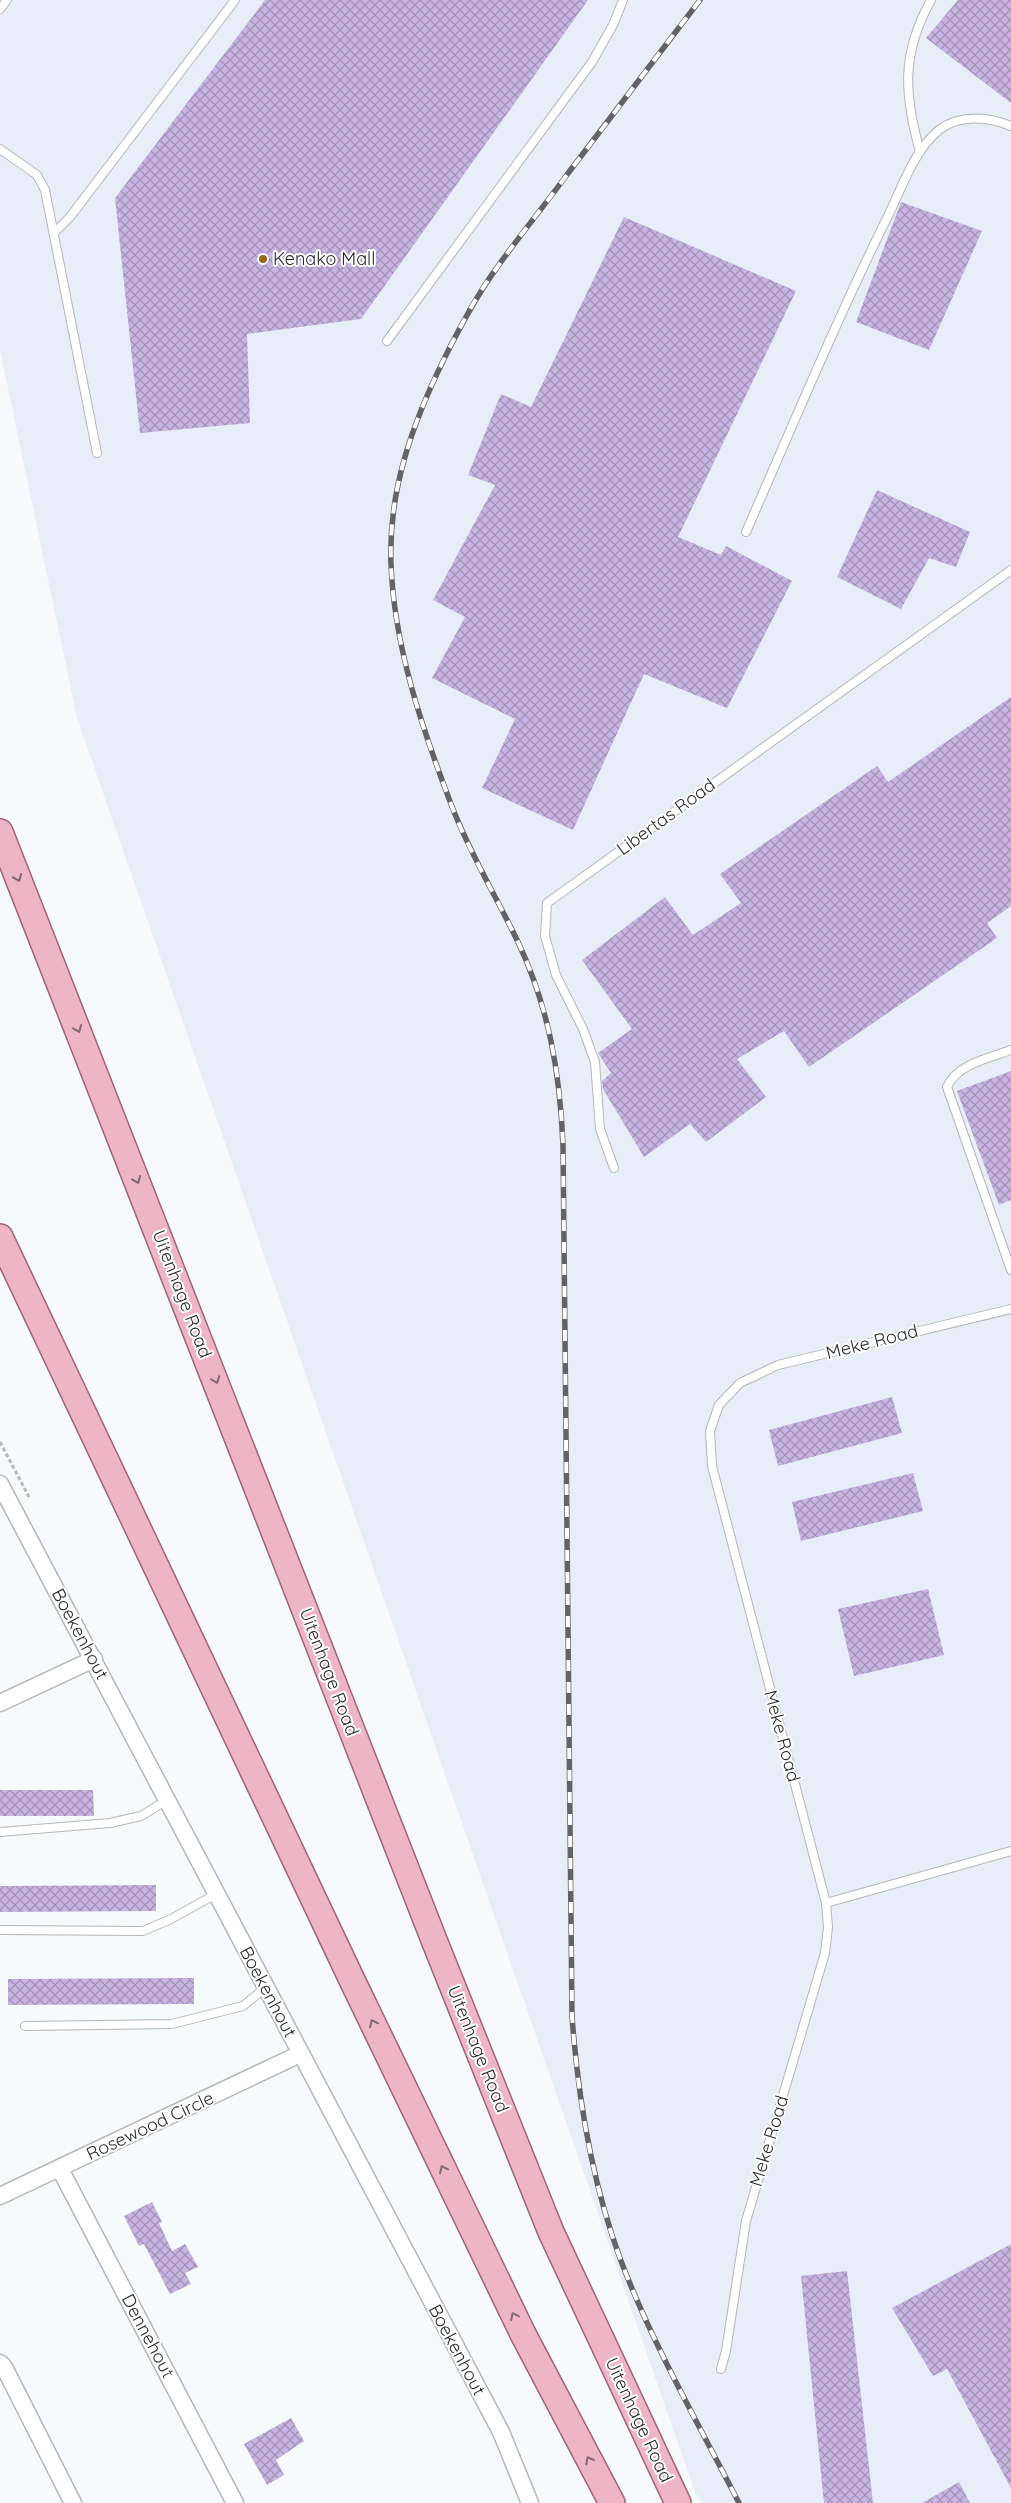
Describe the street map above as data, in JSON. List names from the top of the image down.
{
  "streets": {
    "main road": ["Uitenhage Road"],
    "street": ["Boekenhout", "Rosewood Circle", "Dennehout"],
    "lane": ["Libertas Road", "Meke Road"]
  },
  "crossings": [
    ["Boekenhout", "Rosewood Circle"],
    ["Rosewood Circle", "Dennehout"]
  ],
  "places": ["Kenako Mall"]
}
